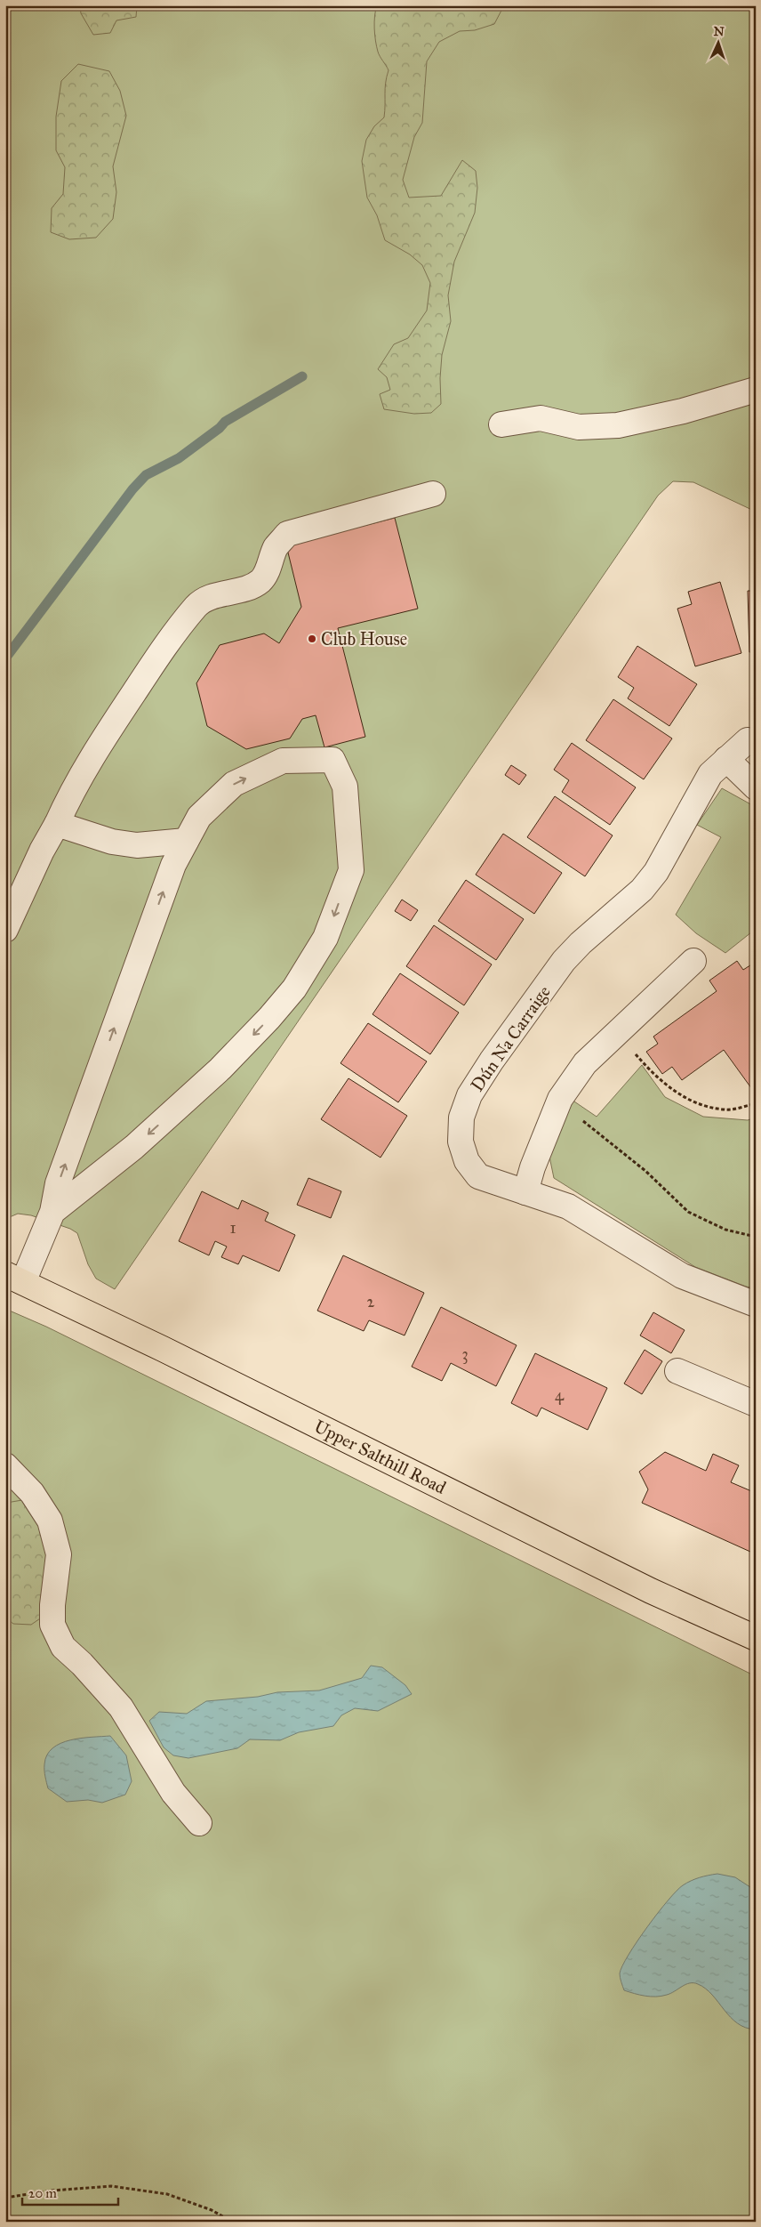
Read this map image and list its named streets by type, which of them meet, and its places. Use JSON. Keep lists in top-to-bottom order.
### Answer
{
  "streets": {
    "main road": ["Upper Salthill Road"],
    "street": ["Dún Na Carraige"]
  },
  "places": ["Club House"],
  "house_numbers": [
    "1",
    "2",
    "3",
    "4"
  ],
  "scale_bar": "20 m",
  "north": "top"
}
